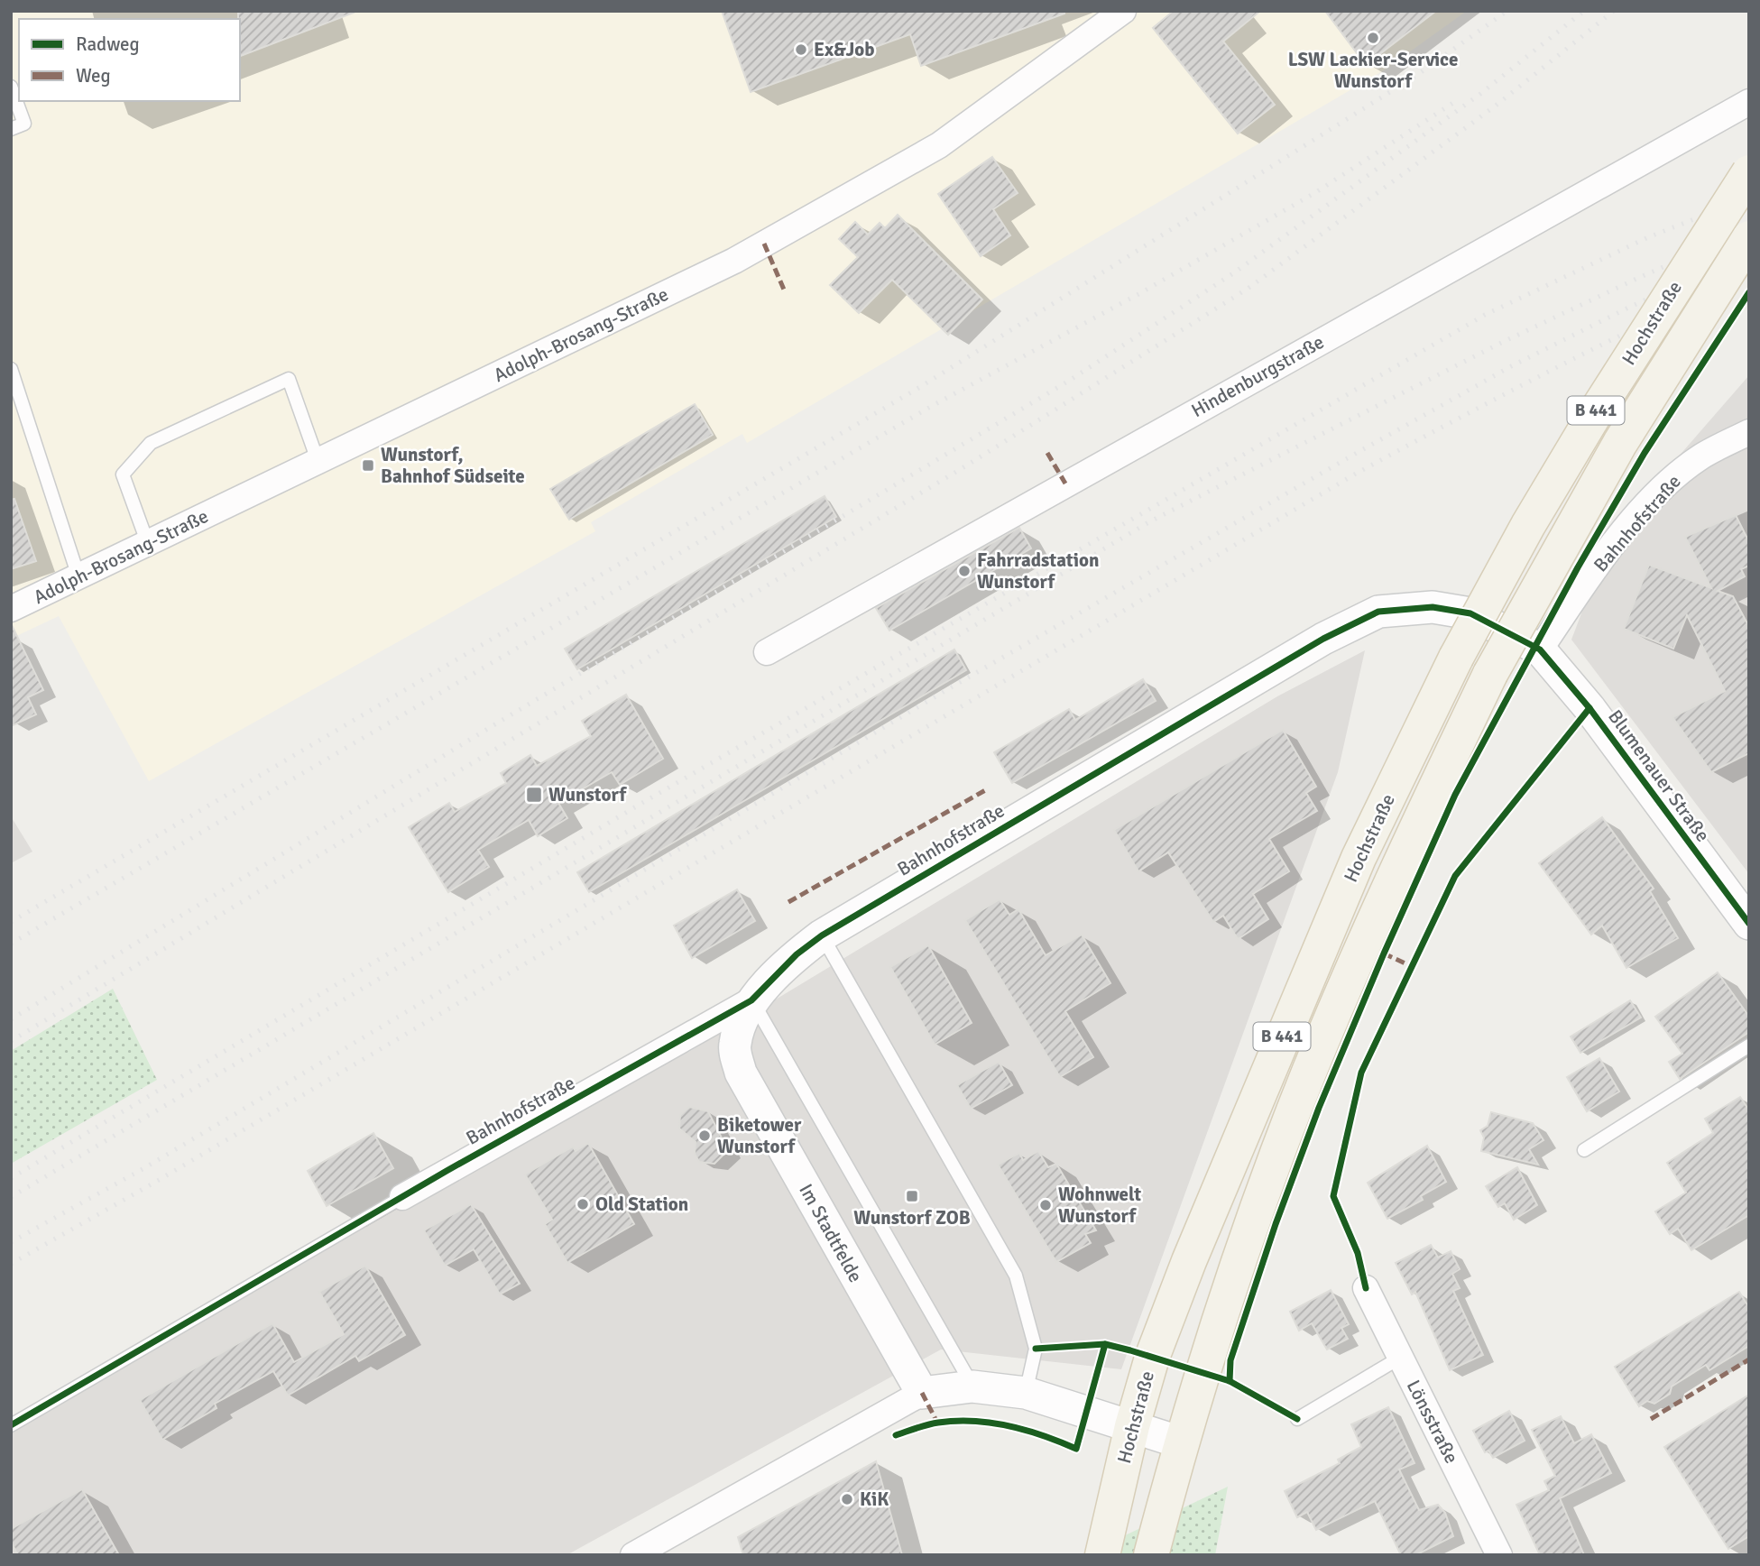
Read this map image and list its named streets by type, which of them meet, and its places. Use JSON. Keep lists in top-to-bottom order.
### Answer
{
  "streets": {
    "main road": ["Hochstraße", "B 441"],
    "street": [
      "Adolph-Brosang-Straße",
      "Hindenburgstraße",
      "Bahnhofstraße",
      "Blumenauer Straße",
      "Im Stadtfelde",
      "Lönsstraße"
    ]
  },
  "crossings": [
    ["Bahnhofstraße", "Blumenauer Straße"],
    ["Bahnhofstraße", "Im Stadtfelde"]
  ],
  "places": {
    "other": [
      "LSW Lackier-Service Wunstorf",
      "Ex&Job",
      "Fahrradstation Wunstorf",
      "Biketower Wunstorf",
      "Old Station",
      "Wohnwelt Wunstorf",
      "KiK"
    ],
    "transit": ["Wunstorf, Bahnhof Südseite", "Wunstorf", "Wunstorf ZOB"]
  },
  "legend": ["Radweg", "Weg"]
}
